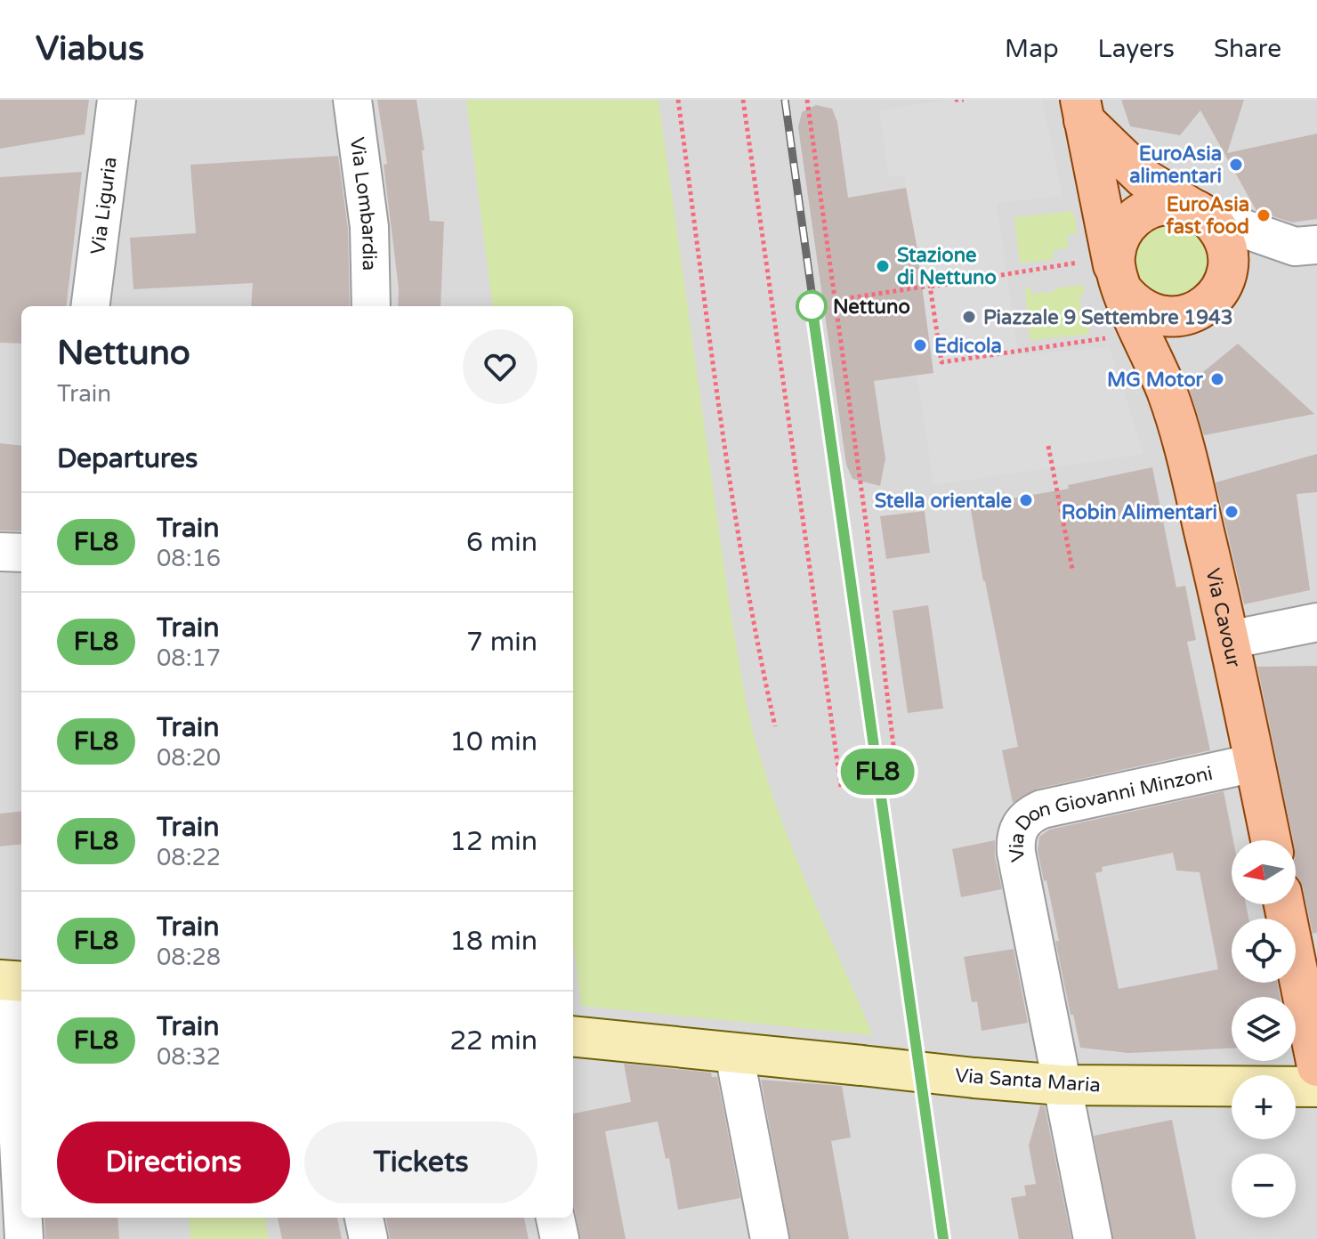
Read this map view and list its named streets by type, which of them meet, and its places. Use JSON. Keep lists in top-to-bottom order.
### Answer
{
  "streets": {
    "main road": ["Via Cavour", "Via Santa Maria"],
    "street": ["Via Liguria", "Via Lombardia", "Via Don Giovanni Minzoni"]
  },
  "crossings": [
    ["Via Cavour", "Via Don Giovanni Minzoni"],
    ["Via Don Giovanni Minzoni", "Via Santa Maria"]
  ],
  "places": [
    "EuroAsia alimentari",
    "EuroAsia fast food",
    "Stazione di Nettuno",
    "Nettuno",
    "Piazzale 9 Settembre 1943",
    "Edicola",
    "MG Motor",
    "Stella orientale",
    "Robin Alimentari"
  ],
  "north": "left",
  "page": {
    "header": "Viabus",
    "nav": ["Map", "Layers", "Share"],
    "on_map": "FL8",
    "heading": [
      ["Nettuno", "Train"],
      "Departures"
    ],
    "list": [
      {
        "mark": "FL8",
        "name": "Train",
        "note": "08:16",
        "value": "6 min"
      },
      {
        "mark": "FL8",
        "name": "Train",
        "note": "08:17",
        "value": "7 min"
      },
      {
        "mark": "FL8",
        "name": "Train",
        "note": "08:20",
        "value": "10 min"
      },
      {
        "mark": "FL8",
        "name": "Train",
        "note": "08:22",
        "value": "12 min"
      },
      {
        "mark": "FL8",
        "name": "Train",
        "note": "08:28",
        "value": "18 min"
      },
      {
        "mark": "FL8",
        "name": "Train",
        "note": "08:32",
        "value": "22 min"
      }
    ],
    "map_buttons": ["+", "−"],
    "buttons": ["Directions", "Tickets"]
  }
}
